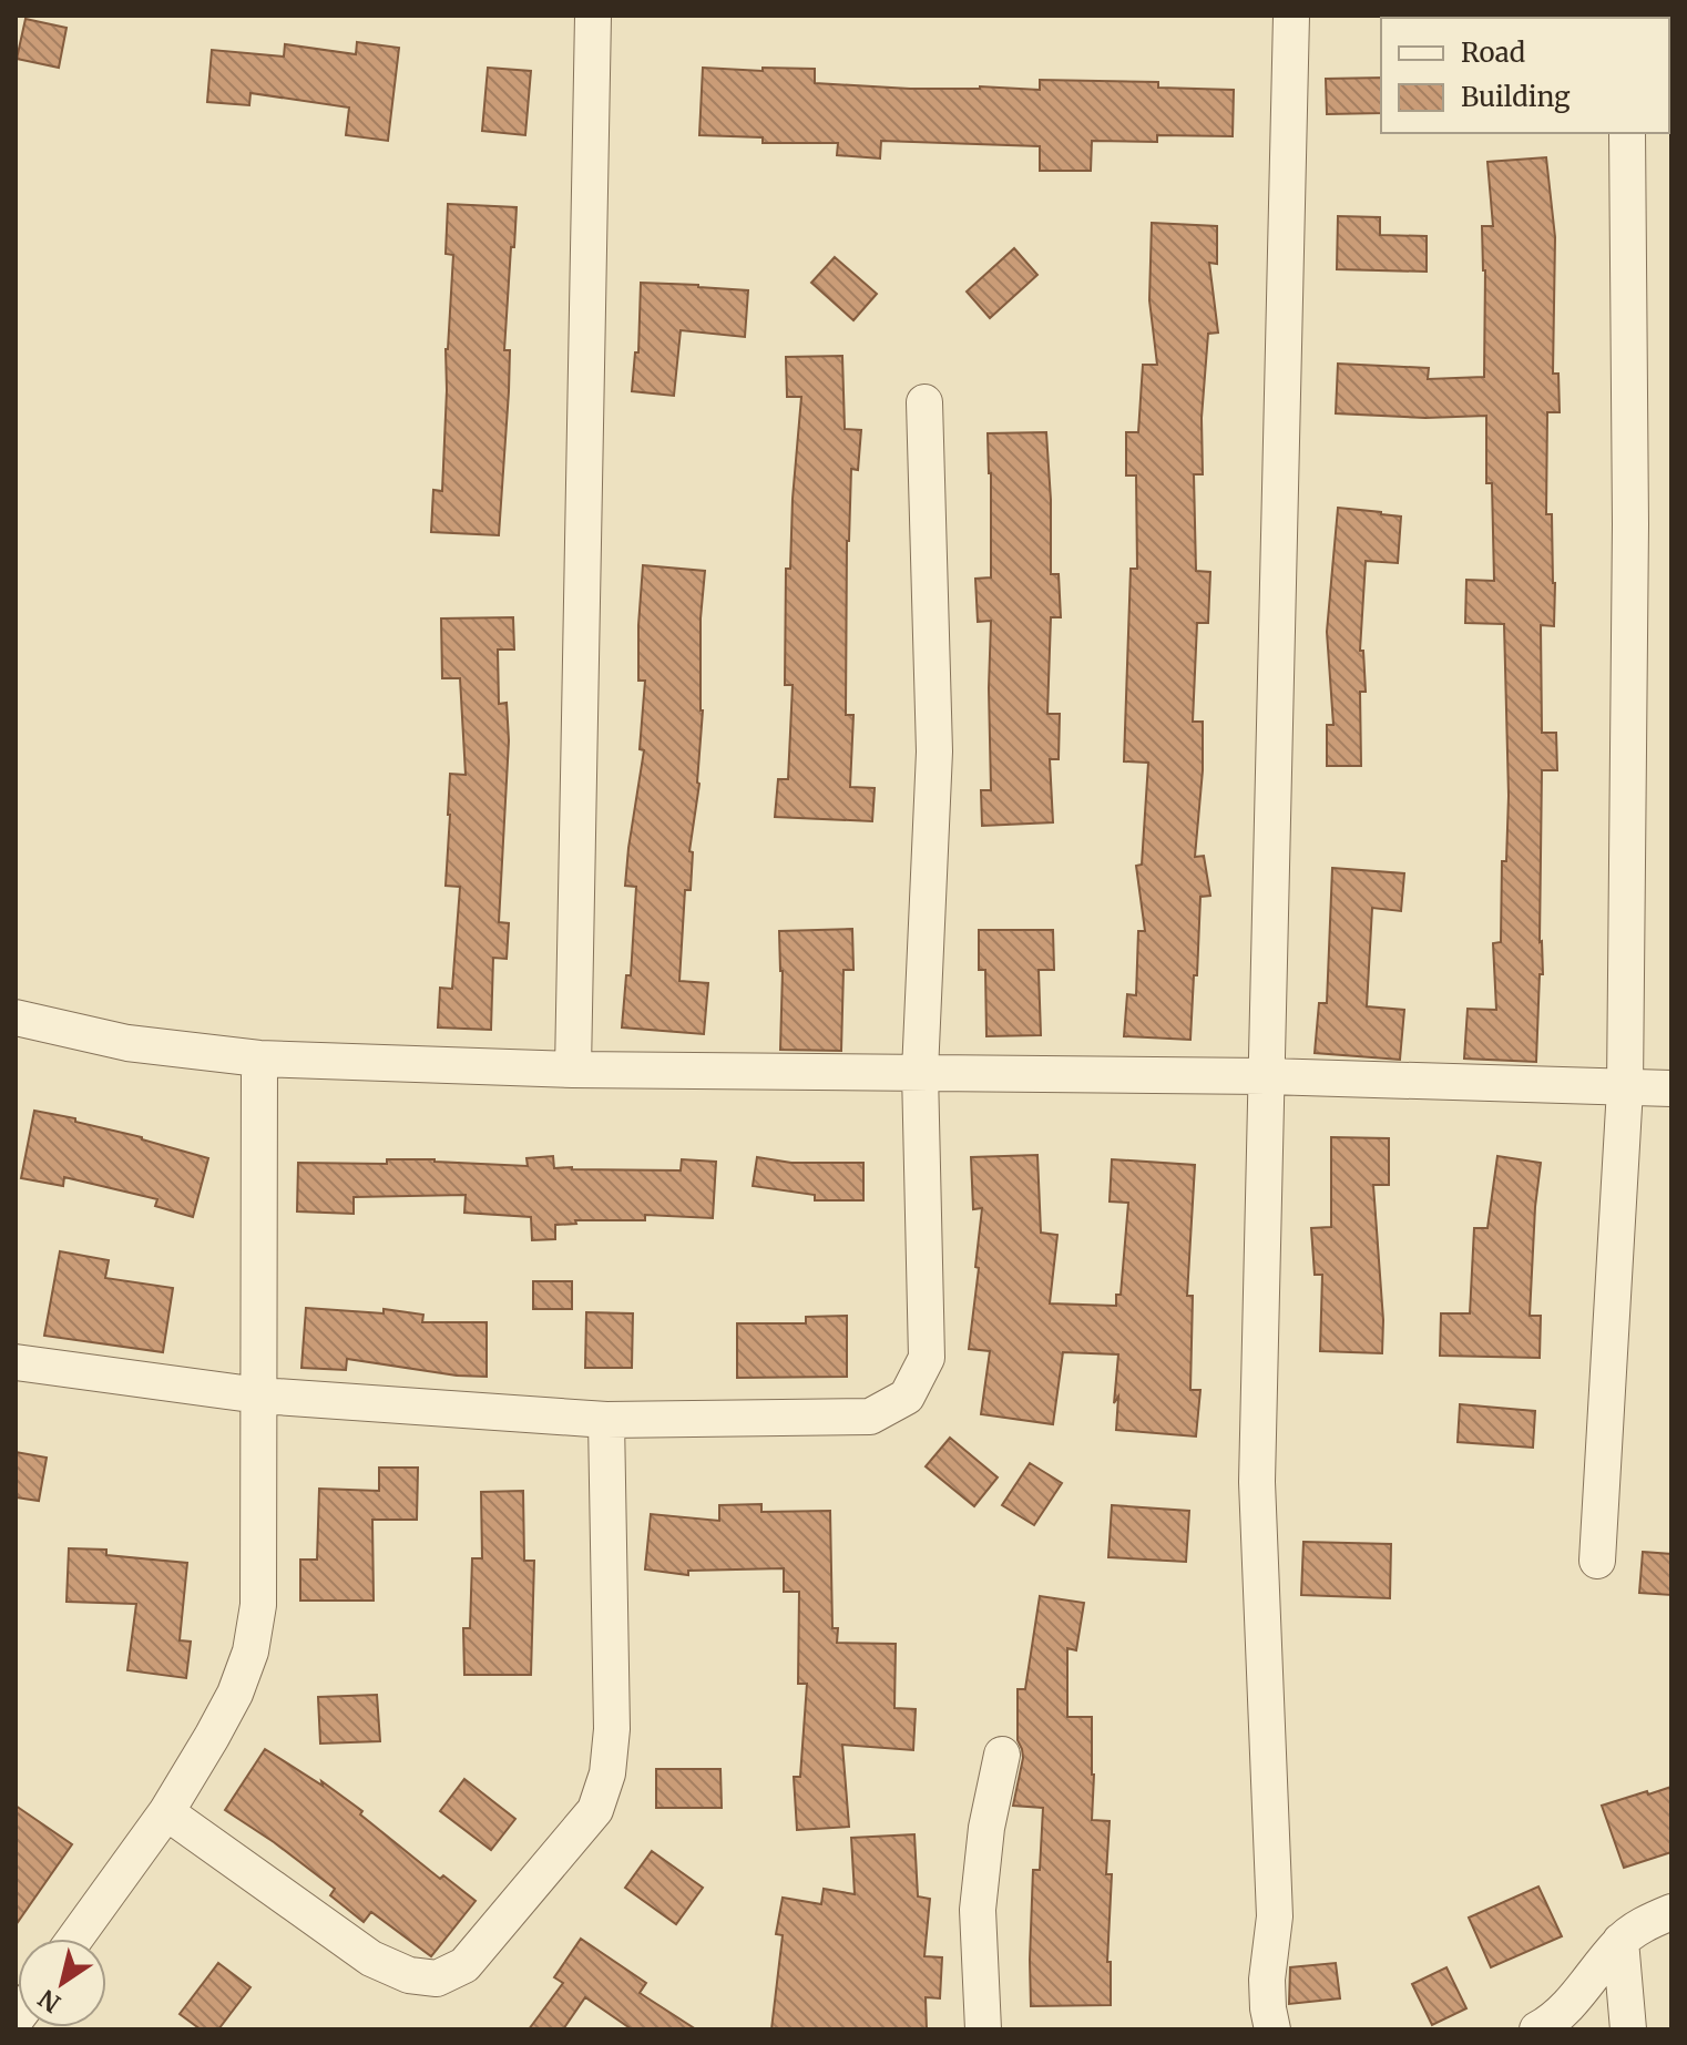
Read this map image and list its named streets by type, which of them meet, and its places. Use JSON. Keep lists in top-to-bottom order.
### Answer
{
  "legend": ["Road", "Building"],
  "north": "bottom left"
}
